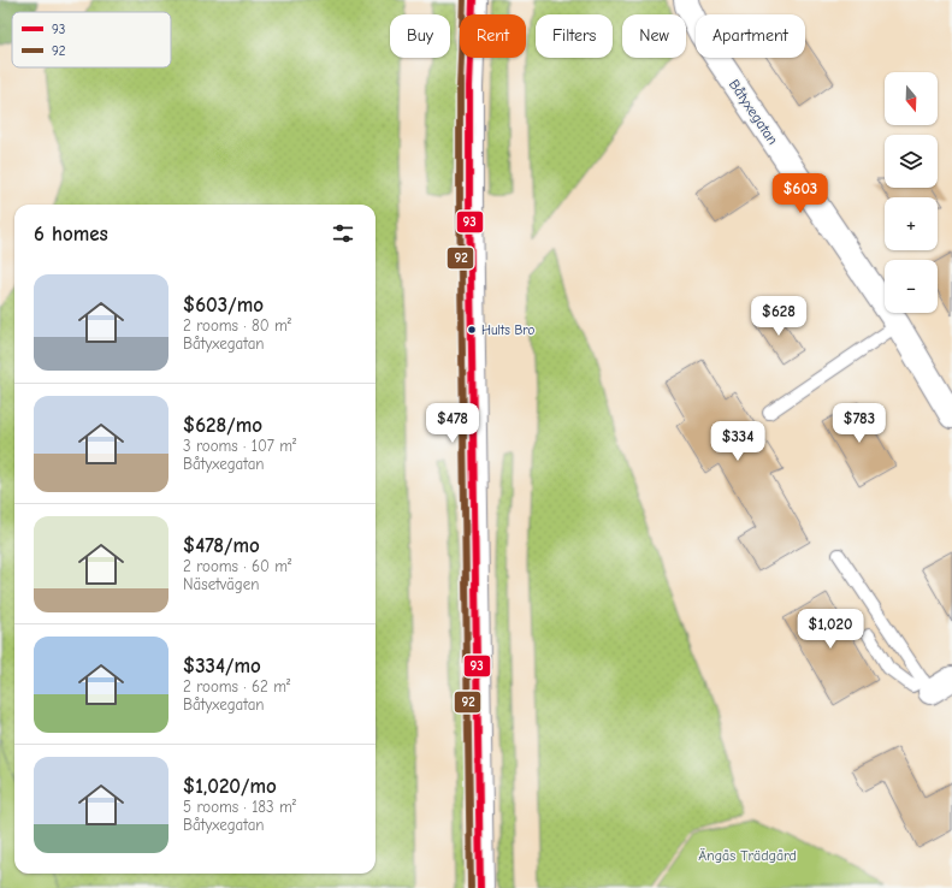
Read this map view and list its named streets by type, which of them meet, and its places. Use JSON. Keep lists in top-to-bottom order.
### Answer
{
  "streets": {
    "street": ["Båtyxegatan"]
  },
  "parks": ["Ängås Trädgård"],
  "places": ["Hults Bro"],
  "lines": ["transit line 93", "transit line 92"],
  "legend": ["93", "92"],
  "north": "bottom",
  "page": {
    "chip": [
      "Buy",
      "Rent",
      "Filters",
      "New",
      "Apartment"
    ],
    "map_buttons": ["+", "−"],
    "price": [
      "$603",
      "$628",
      "$478",
      "$783",
      "$334",
      "$1,020"
    ],
    "heading": "6 homes",
    "list": [
      {
        "name": "$603/mo",
        "note": "2 rooms · 80 m² · Båtyxegatan"
      },
      {
        "name": "$628/mo",
        "note": "3 rooms · 107 m² · Båtyxegatan"
      },
      {
        "name": "$478/mo",
        "note": "2 rooms · 60 m² · Näsetvägen"
      },
      {
        "name": "$334/mo",
        "note": "2 rooms · 62 m² · Båtyxegatan"
      },
      {
        "name": "$1,020/mo",
        "note": "5 rooms · 183 m² · Båtyxegatan"
      }
    ]
  }
}
